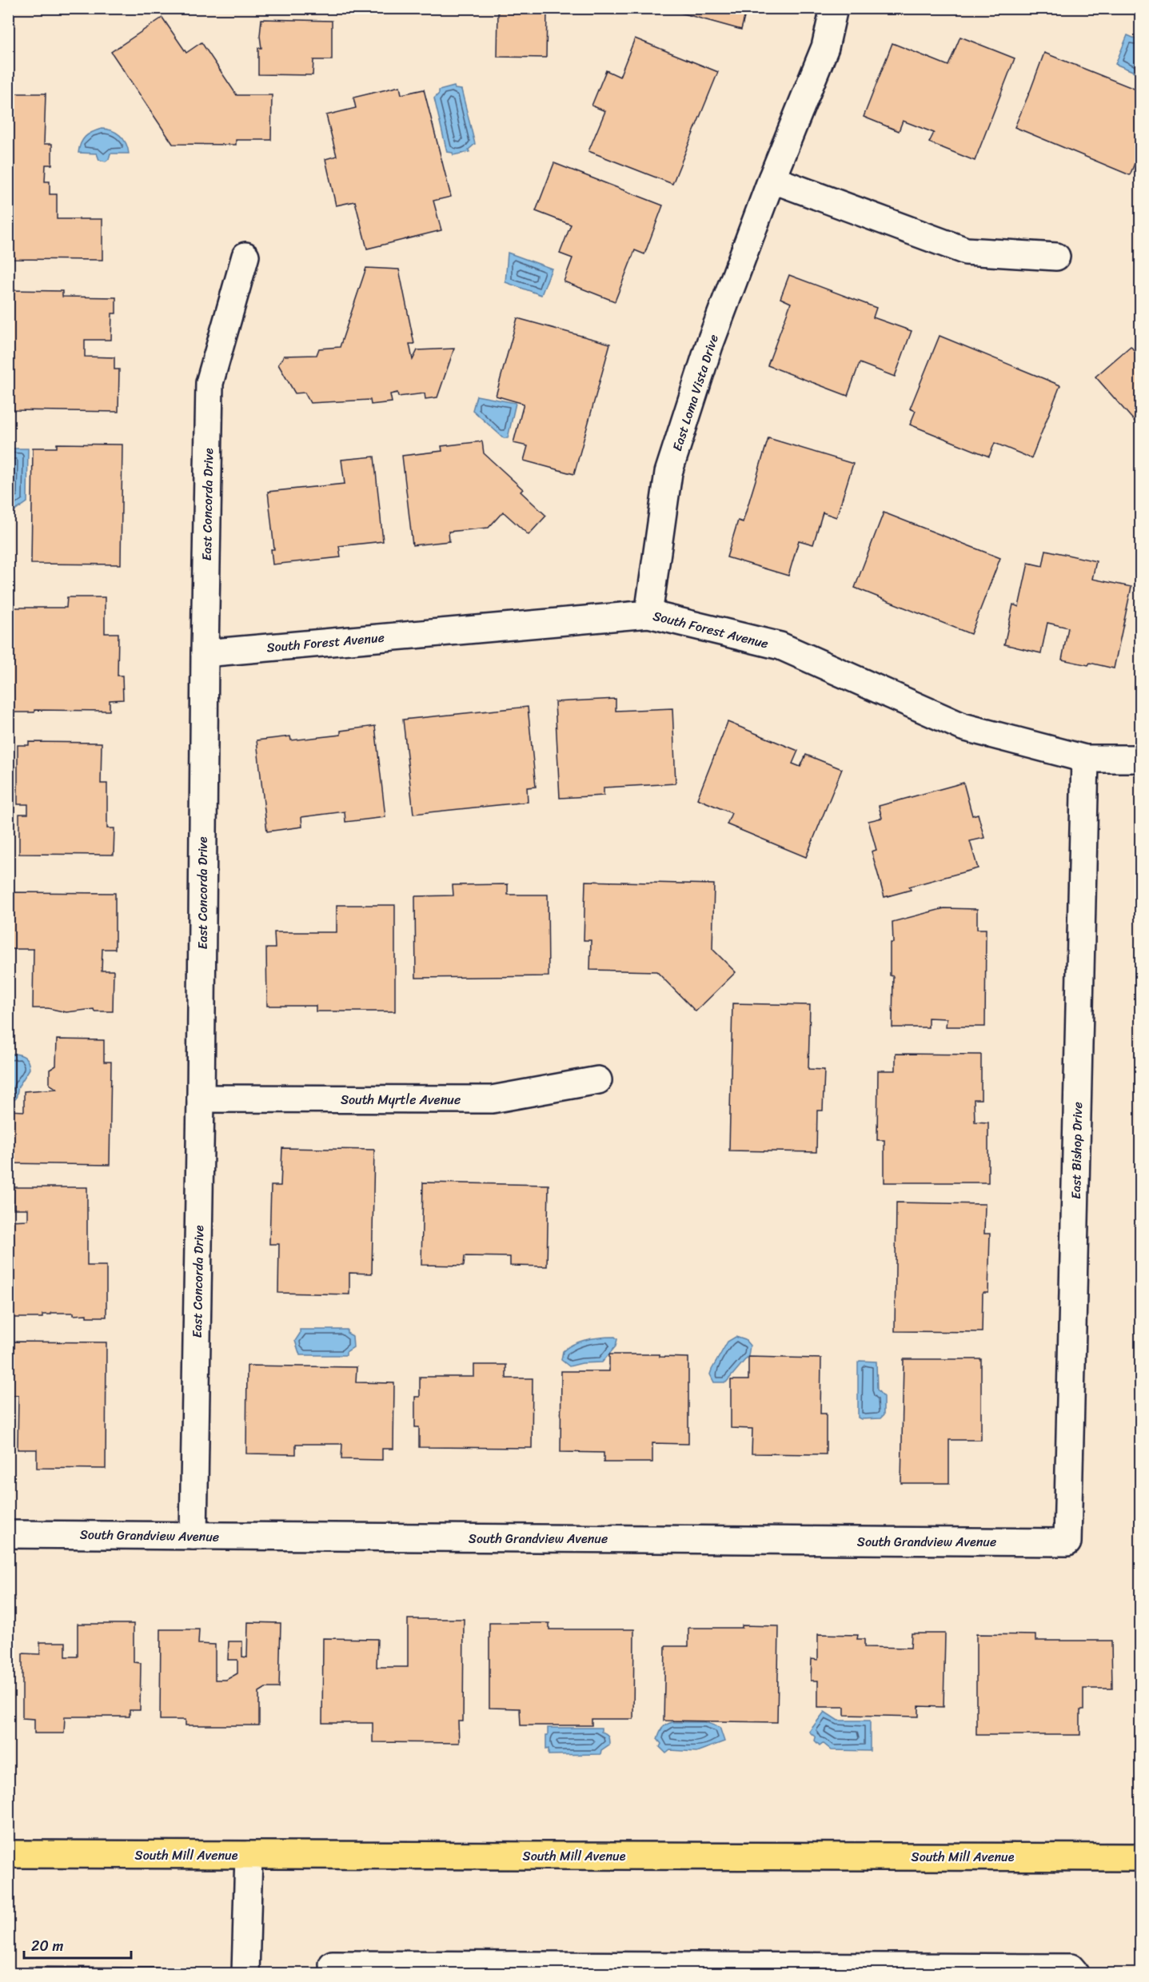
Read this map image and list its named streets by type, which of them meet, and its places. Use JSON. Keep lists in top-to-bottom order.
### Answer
{
  "streets": {
    "main road": ["South Mill Avenue"],
    "street": [
      "East Loma Vista Drive",
      "East Concorda Drive",
      "South Forest Avenue",
      "South Myrtle Avenue",
      "East Bishop Drive",
      "South Grandview Avenue"
    ]
  },
  "crossings": [
    ["East Loma Vista Drive", "South Forest Avenue"],
    ["East Concorda Drive", "South Forest Avenue"],
    ["East Concorda Drive", "South Myrtle Avenue"],
    ["East Concorda Drive", "South Grandview Avenue"],
    ["South Forest Avenue", "East Bishop Drive"],
    ["East Bishop Drive", "South Grandview Avenue"]
  ],
  "scale_bar": "20 m"
}
